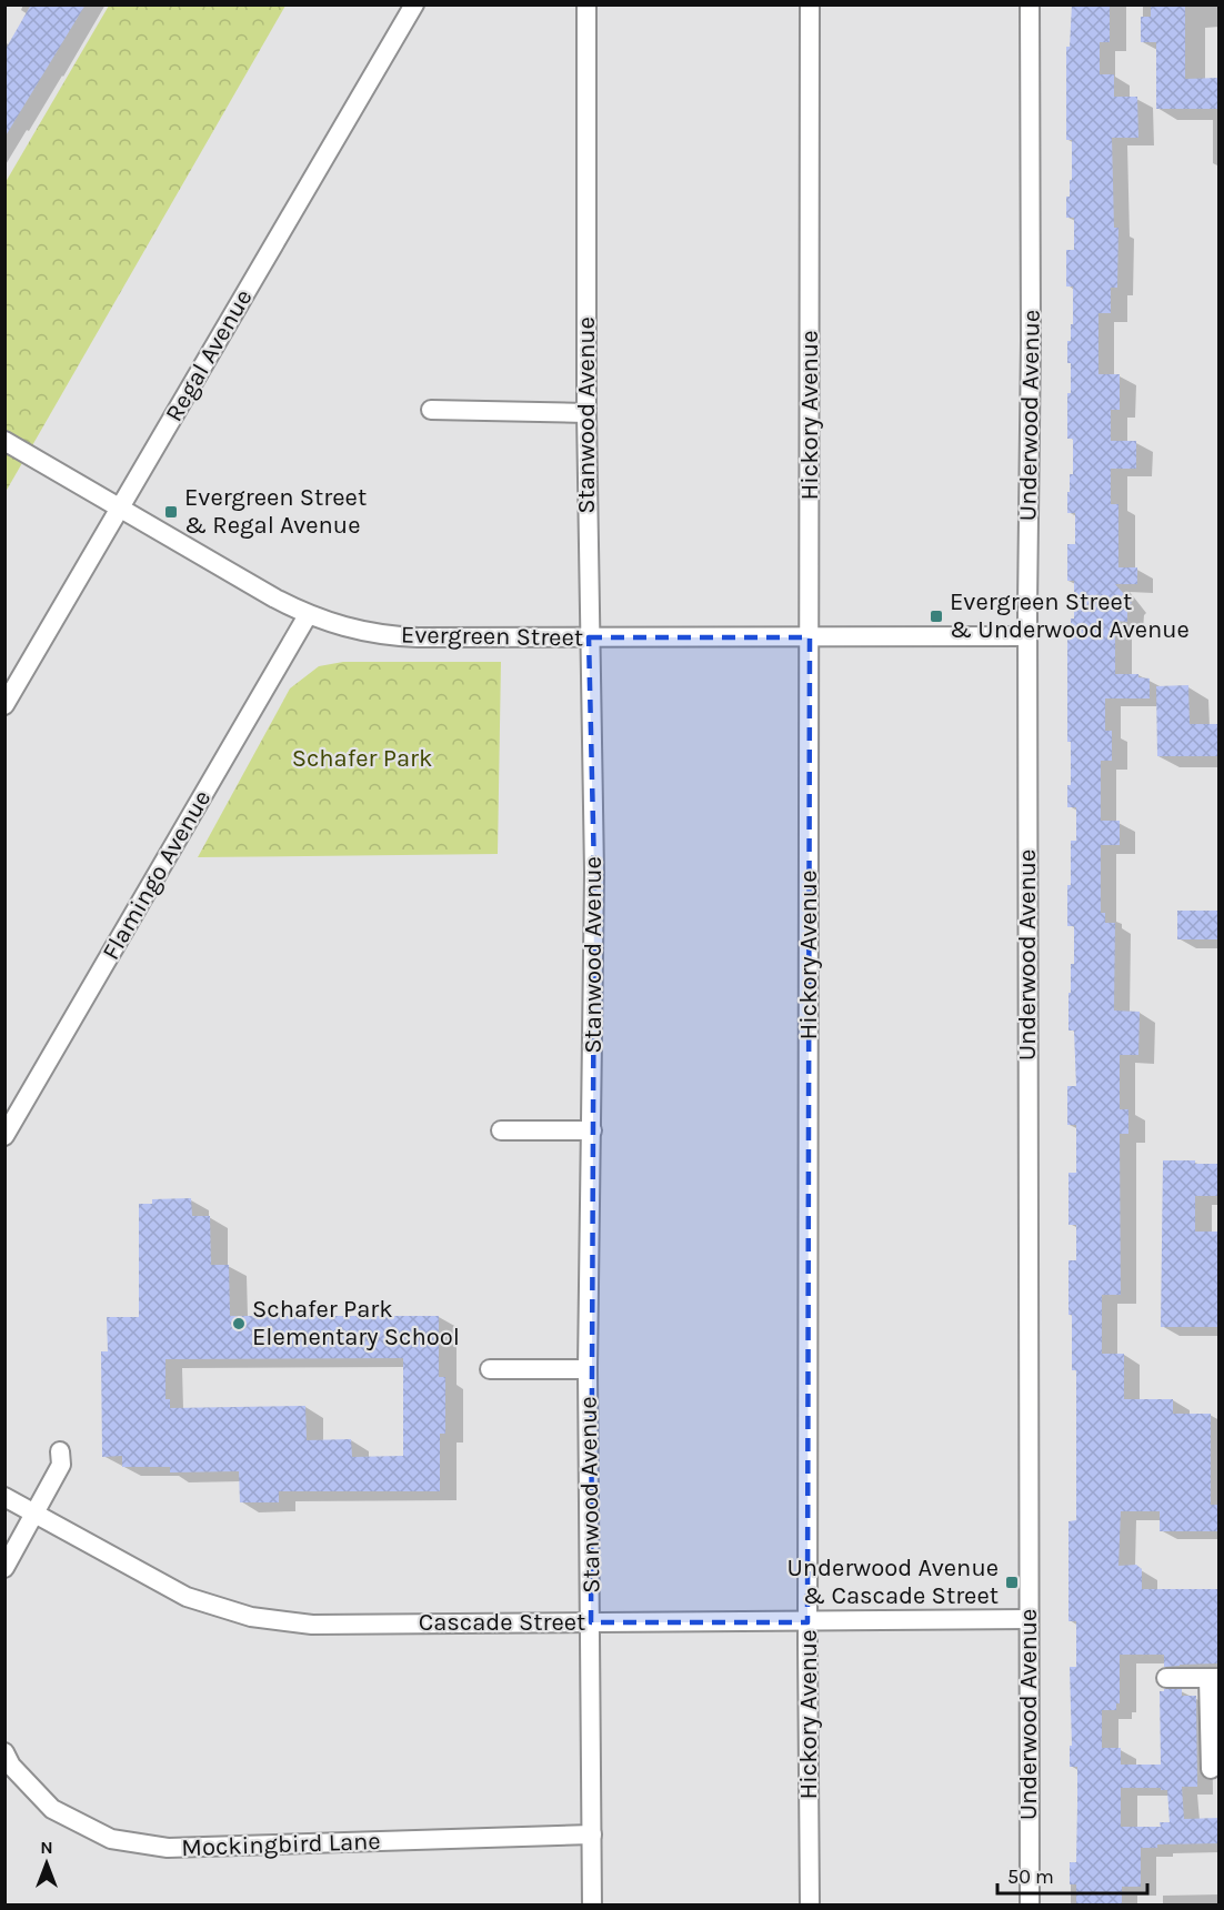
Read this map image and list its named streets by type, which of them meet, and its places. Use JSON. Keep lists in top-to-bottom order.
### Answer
{
  "streets": {
    "street": [
      "Regal Avenue",
      "Stanwood Avenue",
      "Hickory Avenue",
      "Underwood Avenue",
      "Evergreen Street",
      "Flamingo Avenue",
      "Cascade Street",
      "Mockingbird Lane"
    ]
  },
  "crossings": [
    ["Regal Avenue", "Evergreen Street"],
    ["Stanwood Avenue", "Evergreen Street"],
    ["Stanwood Avenue", "Cascade Street"],
    ["Stanwood Avenue", "Mockingbird Lane"],
    ["Hickory Avenue", "Evergreen Street"],
    ["Hickory Avenue", "Cascade Street"],
    ["Underwood Avenue", "Evergreen Street"],
    ["Underwood Avenue", "Cascade Street"],
    ["Evergreen Street", "Flamingo Avenue"]
  ],
  "parks": ["Schafer Park"],
  "places": {
    "transit": ["Evergreen Street & Regal Avenue", "Evergreen Street & Underwood Avenue", "Underwood Avenue & Cascade Street"],
    "other": ["Schafer Park Elementary School"]
  },
  "scale_bar": "50 m",
  "north": "top"
}
